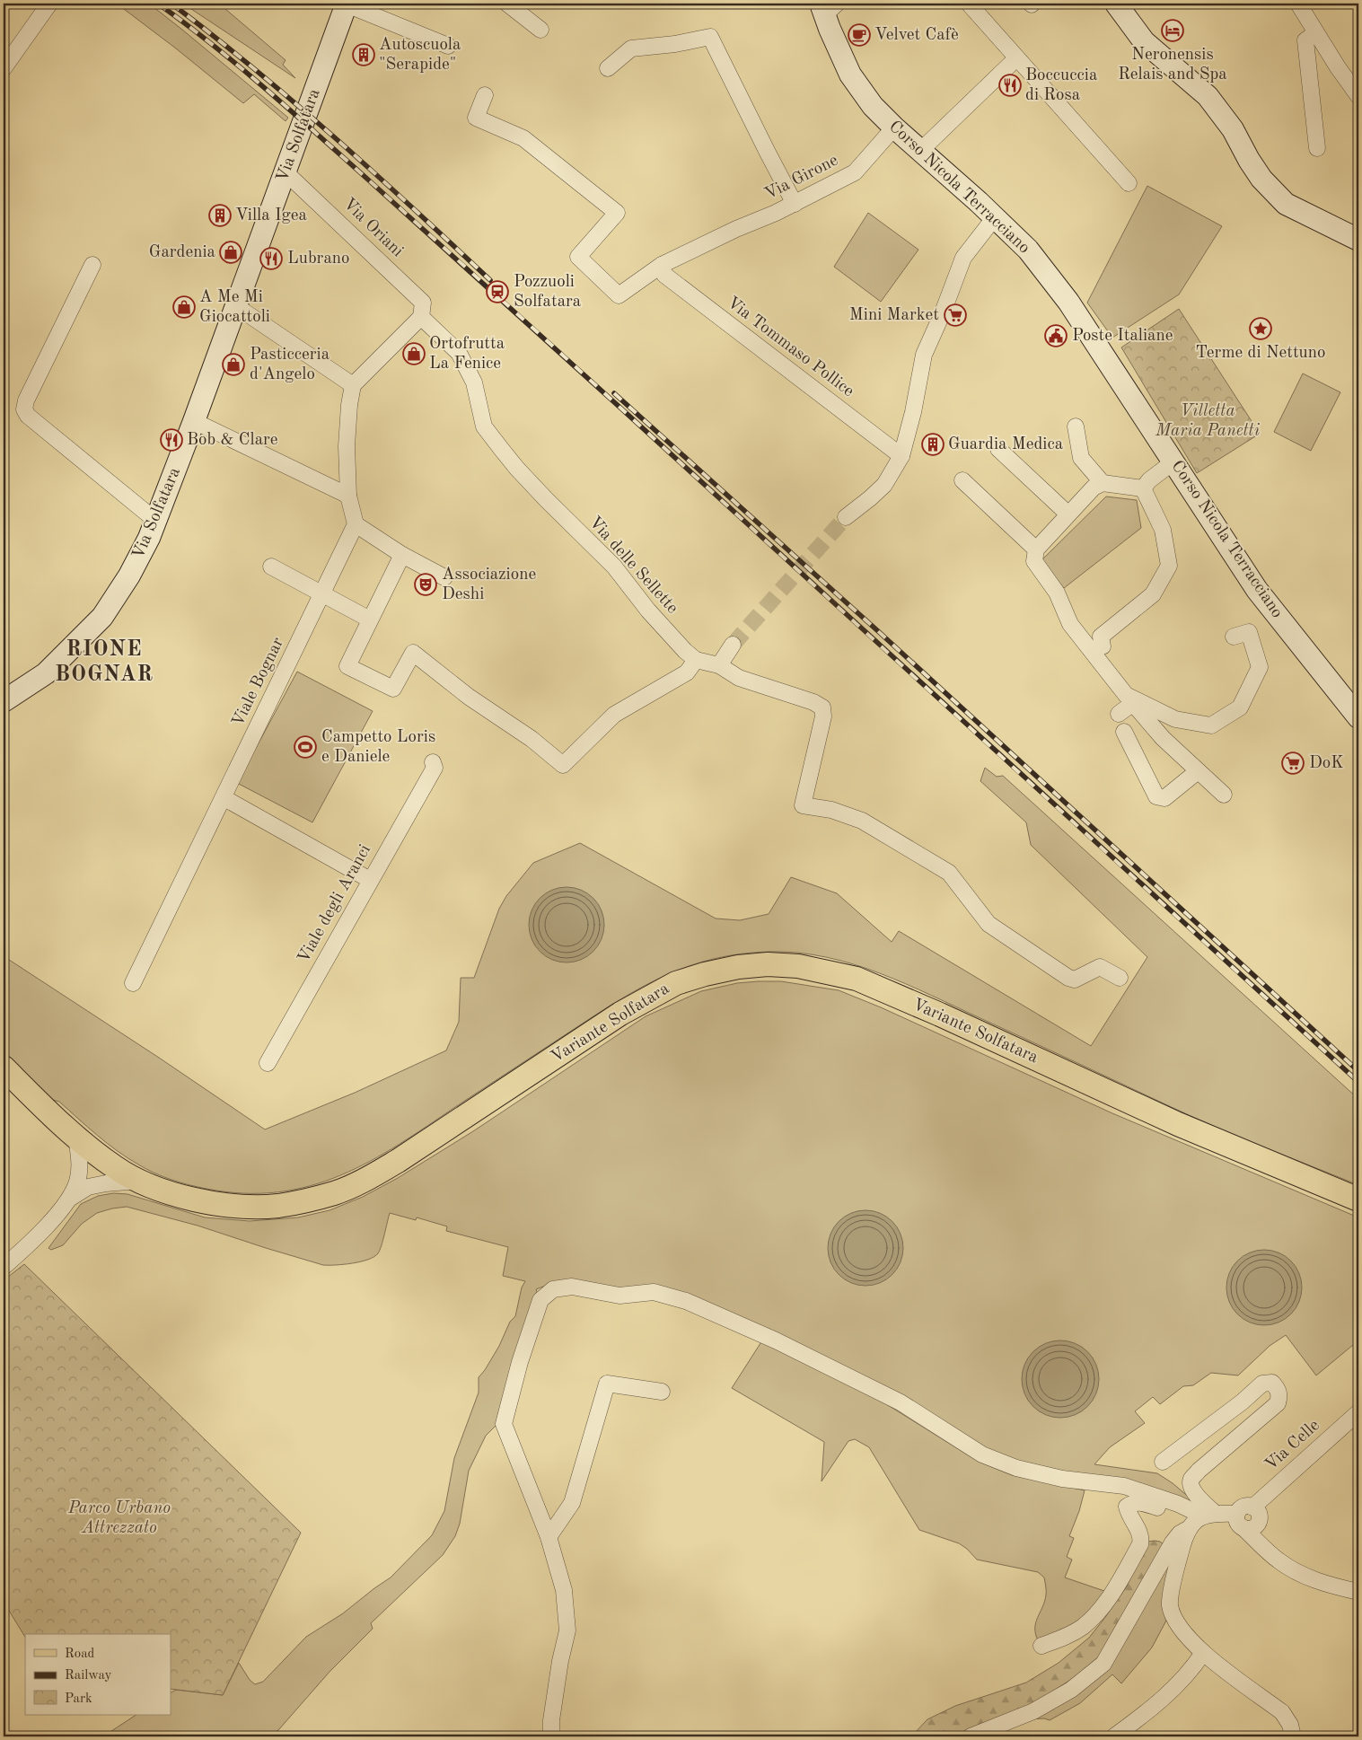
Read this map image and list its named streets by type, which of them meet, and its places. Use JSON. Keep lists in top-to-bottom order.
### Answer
{
  "streets": {
    "main road": ["Via Solfatara", "Corso Nicola Terracciano", "Variante Solfatara"],
    "street": [
      "Via Girone",
      "Via Oriani",
      "Via Tommaso Pollice",
      "Via delle Sellette",
      "Viale Bognar",
      "Viale degli Aranci",
      "Via Celle"
    ]
  },
  "crossings": [
    ["Via Solfatara", "Via Oriani"],
    ["Via Girone", "Corso Nicola Terracciano"],
    ["Via Girone", "Via Tommaso Pollice"],
    ["Via Oriani", "Via delle Sellette"]
  ],
  "districts": ["RIONE BOGNAR"],
  "parks": ["Villetta Maria Panetti", "Parco Urbano Attrezzato"],
  "places": {
    "hotel": ["Neronensis Relais and Spa"],
    "cafe": ["Velvet Cafè"],
    "building": ["Autoscuola \"Serapide\"", "Villa Igea", "Guardia Medica"],
    "restaurant": ["Boccuccia di Rosa", "Lubrano", "Bob & Clare"],
    "shop": [
      "Gardenia",
      "A Me Mi Giocattoli",
      "Ortofrutta La Fenice",
      "Pasticceria d'Angelo"
    ],
    "station": ["Pozzuoli Solfatara"],
    "supermarket": ["Mini Market", "DoK"],
    "place": ["Terme di Nettuno"],
    "public building": ["Poste Italiane"],
    "theatre": ["Associazione Deshi"],
    "sports": ["Campetto Loris e Daniele"]
  },
  "legend": ["Road", "Railway", "Park"]
}
